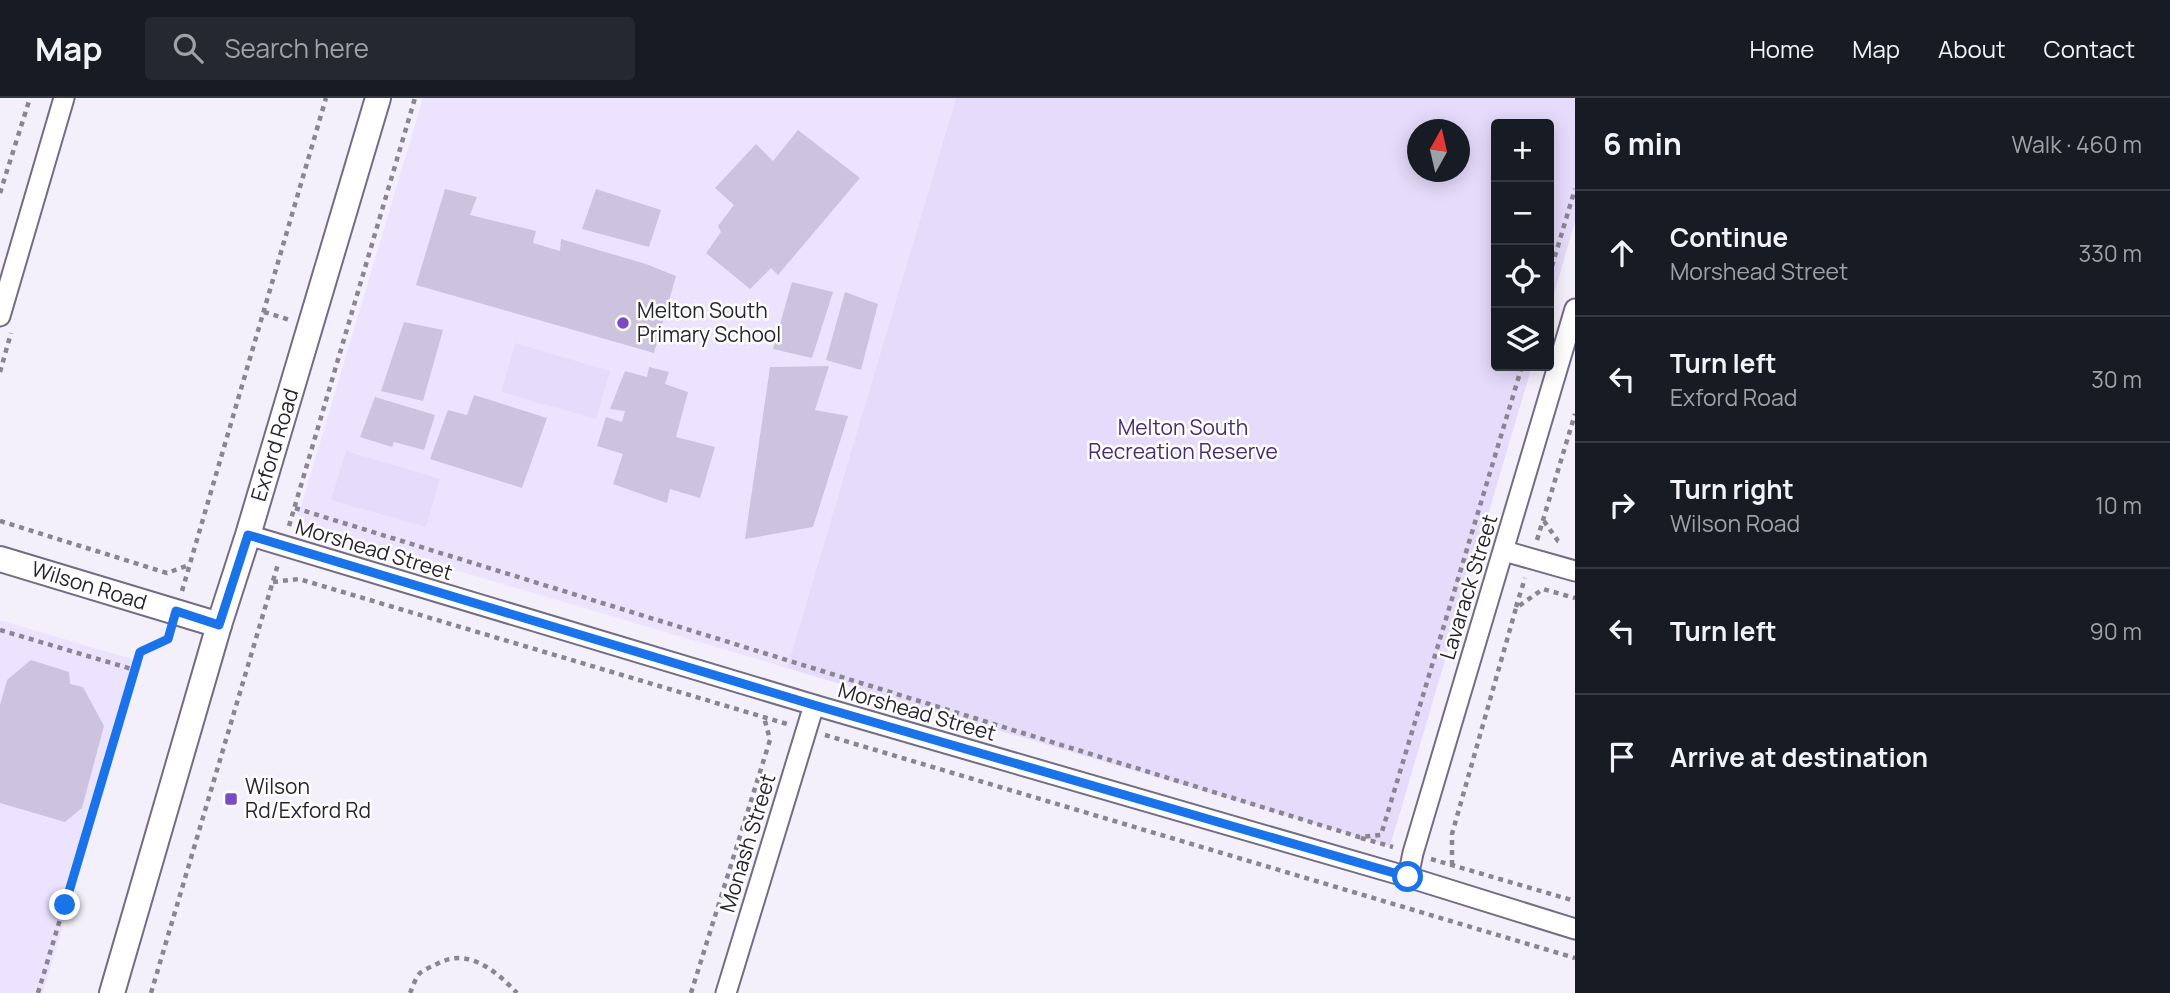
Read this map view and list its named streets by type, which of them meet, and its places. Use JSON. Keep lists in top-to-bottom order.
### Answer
{
  "streets": {
    "street": [
      "Exford Road",
      "Morshead Street",
      "Wilson Road",
      "Lavarack Street",
      "Monash Street"
    ]
  },
  "crossings": [
    ["Exford Road", "Morshead Street"],
    ["Exford Road", "Wilson Road"],
    ["Morshead Street", "Lavarack Street"],
    ["Morshead Street", "Monash Street"]
  ],
  "parks": ["Melton South Recreation Reserve"],
  "places": {
    "other": ["Melton South Primary School"],
    "transit": ["Wilson Rd/Exford Rd"]
  },
  "north": "top",
  "page": {
    "header": "Map",
    "search": "Search here",
    "nav": [
      "Home",
      "Map",
      "About",
      "Contact"
    ],
    "heading": ["6 min", "Walk · 460 m"],
    "map_buttons": ["+", "−"],
    "list": [
      ["Continue", "Morshead Street", "330 m"],
      ["Turn left", "Exford Road", "30 m"],
      ["Turn right", "Wilson Road", "10 m"],
      ["Turn left", "90 m"],
      "Arrive at destination"
    ]
  }
}
